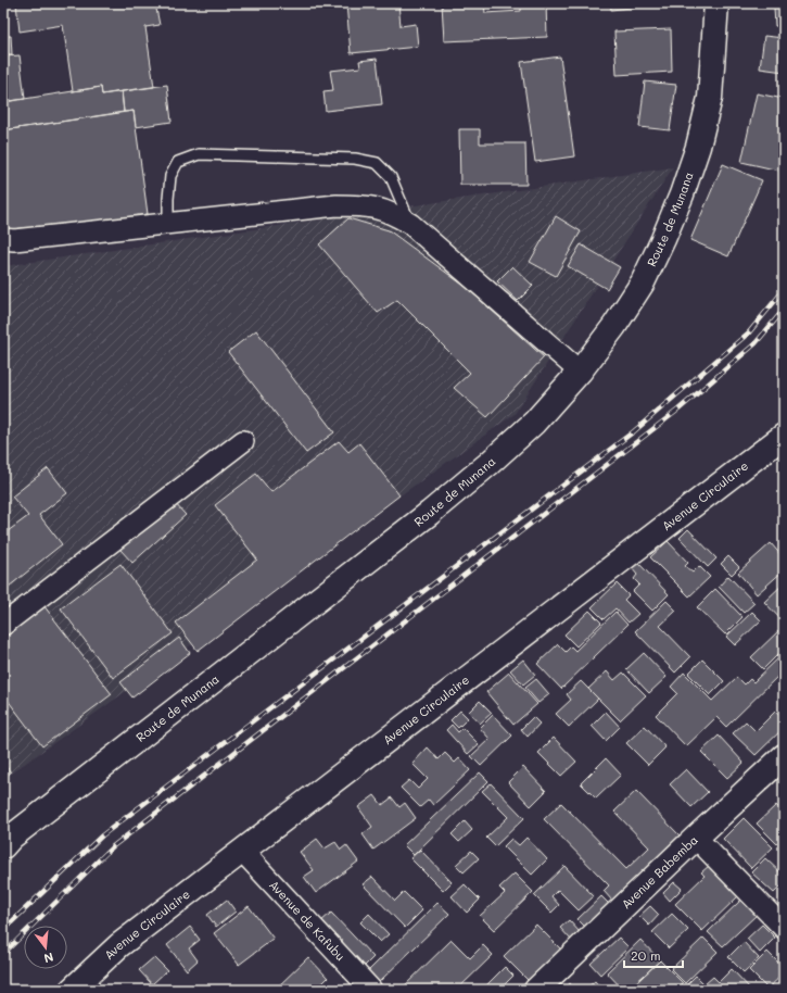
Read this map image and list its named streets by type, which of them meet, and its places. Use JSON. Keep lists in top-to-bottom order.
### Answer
{
  "streets": {
    "street": [
      "Route de Munana",
      "Avenue Circulaire",
      "Avenue Babemba",
      "Avenue de Kafubu"
    ]
  },
  "crossings": [
    ["Avenue Circulaire", "Avenue de Kafubu"]
  ],
  "scale_bar": "20 m",
  "north": "bottom"
}
